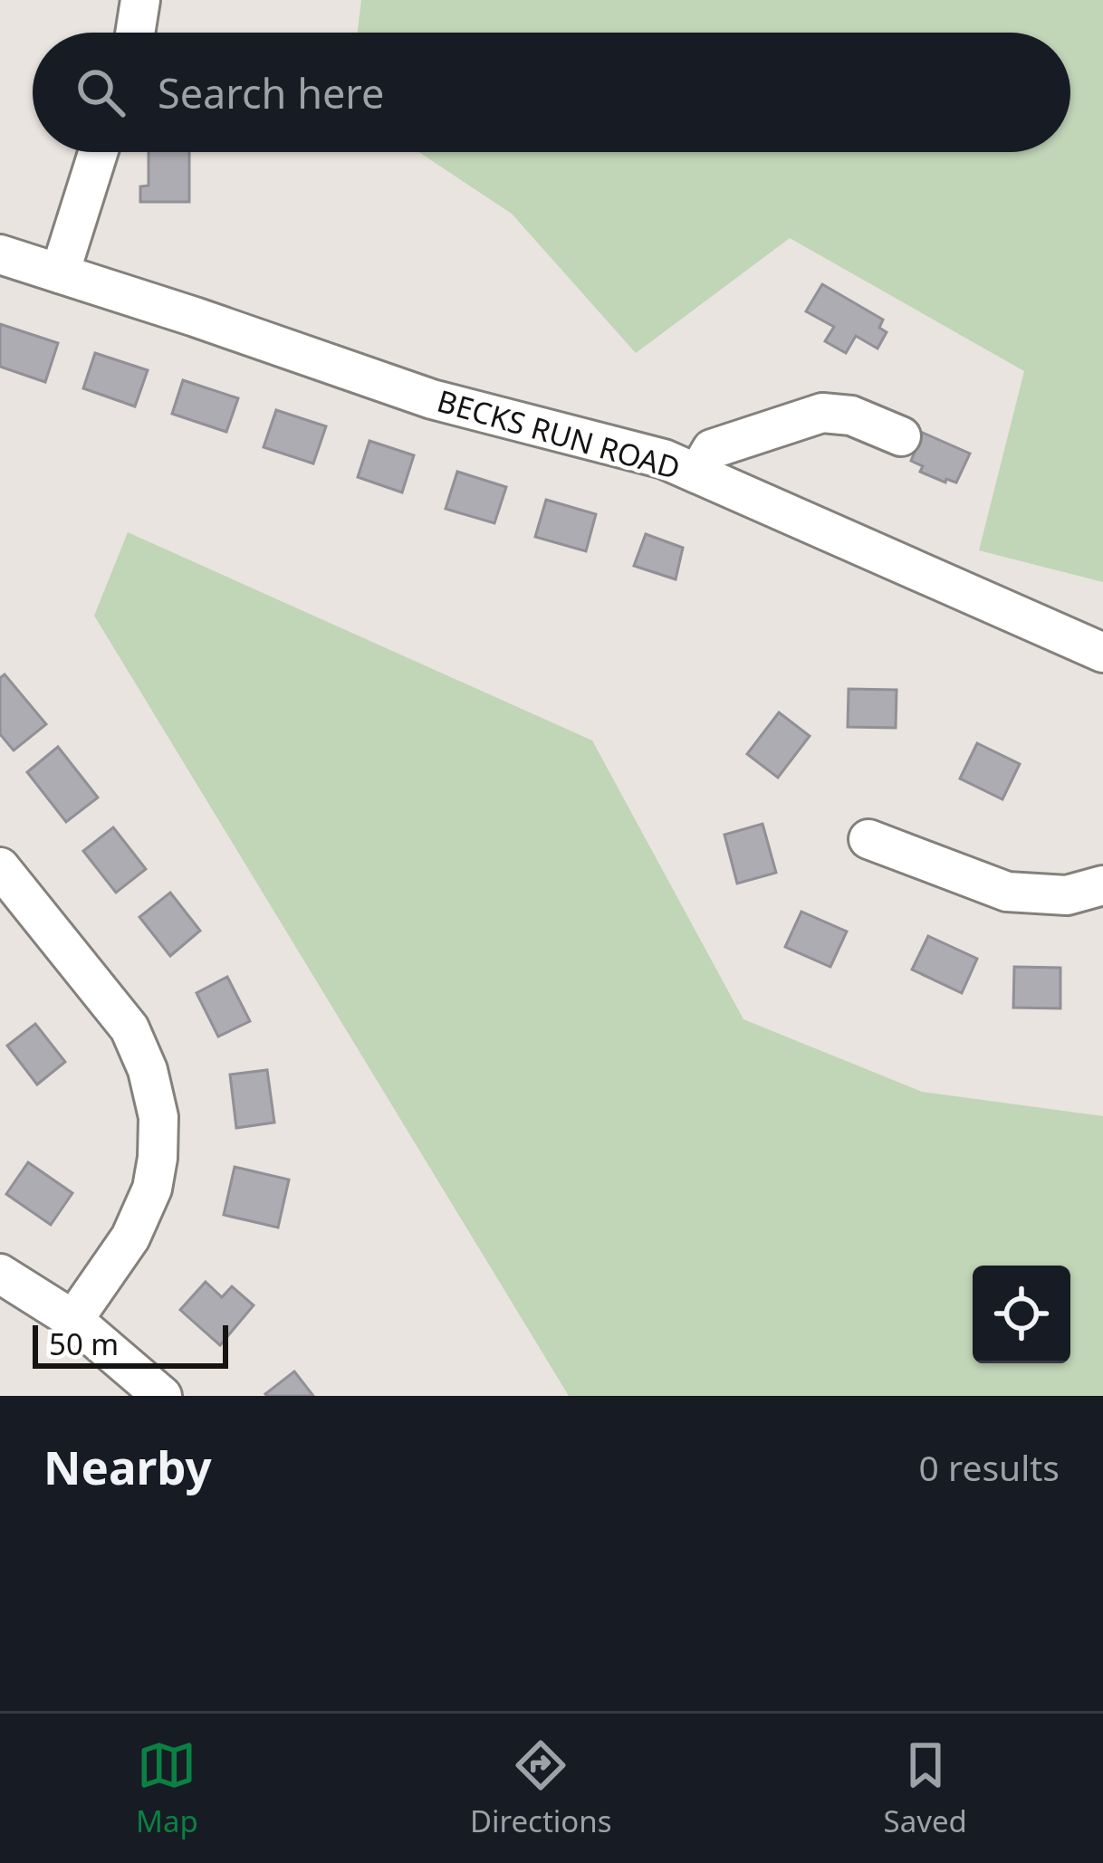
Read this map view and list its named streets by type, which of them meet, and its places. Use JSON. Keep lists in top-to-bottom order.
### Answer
{
  "streets": {
    "street": ["BECKS RUN ROAD"]
  },
  "scale_bar": "50 m",
  "page": {
    "search": "Search here",
    "scale": "50 m",
    "heading": ["Nearby", "0 results"],
    "nav": ["Map", "Directions", "Saved"]
  }
}
